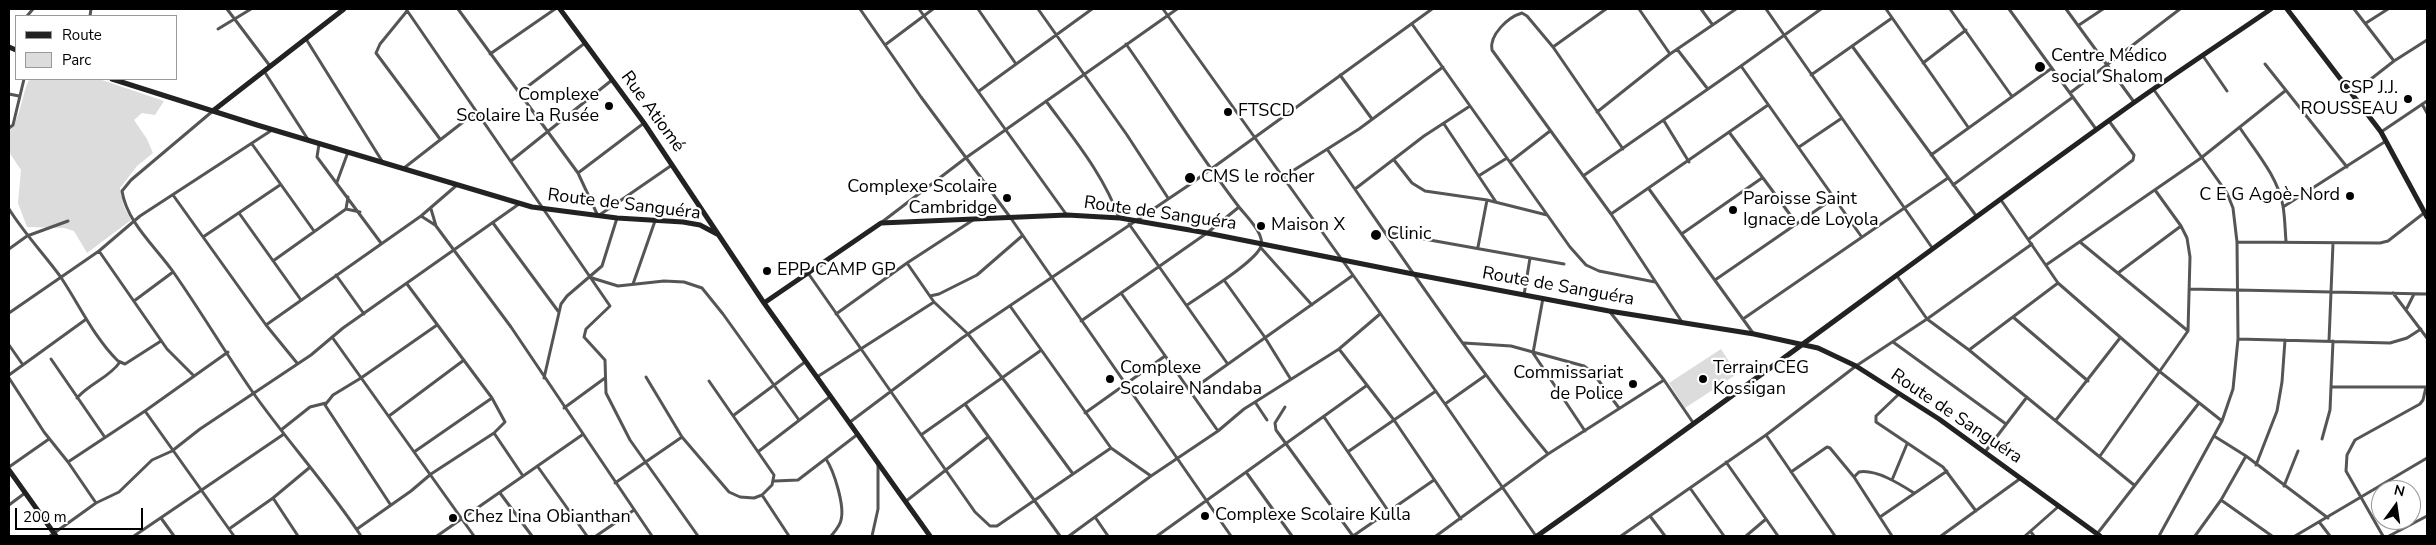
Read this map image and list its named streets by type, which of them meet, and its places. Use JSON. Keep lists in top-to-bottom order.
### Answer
{
  "streets": {
    "street": ["Rue Atiomé", "Route de Sanguéra"]
  },
  "crossings": [
    ["Rue Atiomé", "Route de Sanguéra"]
  ],
  "places": [
    "Centre Médico social Shalom",
    "CSP J.J. ROUSSEAU",
    "Complexe Scolaire La Rusée",
    "FTSCD",
    "CMS le rocher",
    "C E G Agoè-Nord",
    "Complexe Scolaire Cambridge",
    "Paroisse Saint Ignace de Loyola",
    "Maison X",
    "Clinic",
    "EPP CAMP GP",
    "Complexe Scolaire Nandaba",
    "Terrain CEG Kossigan",
    "Commissariat de Police",
    "Complexe Scolaire Kulla",
    "Chez Lina Obianthan"
  ],
  "legend": ["Route", "Parc"],
  "scale_bar": "200 m",
  "north": "top"
}
